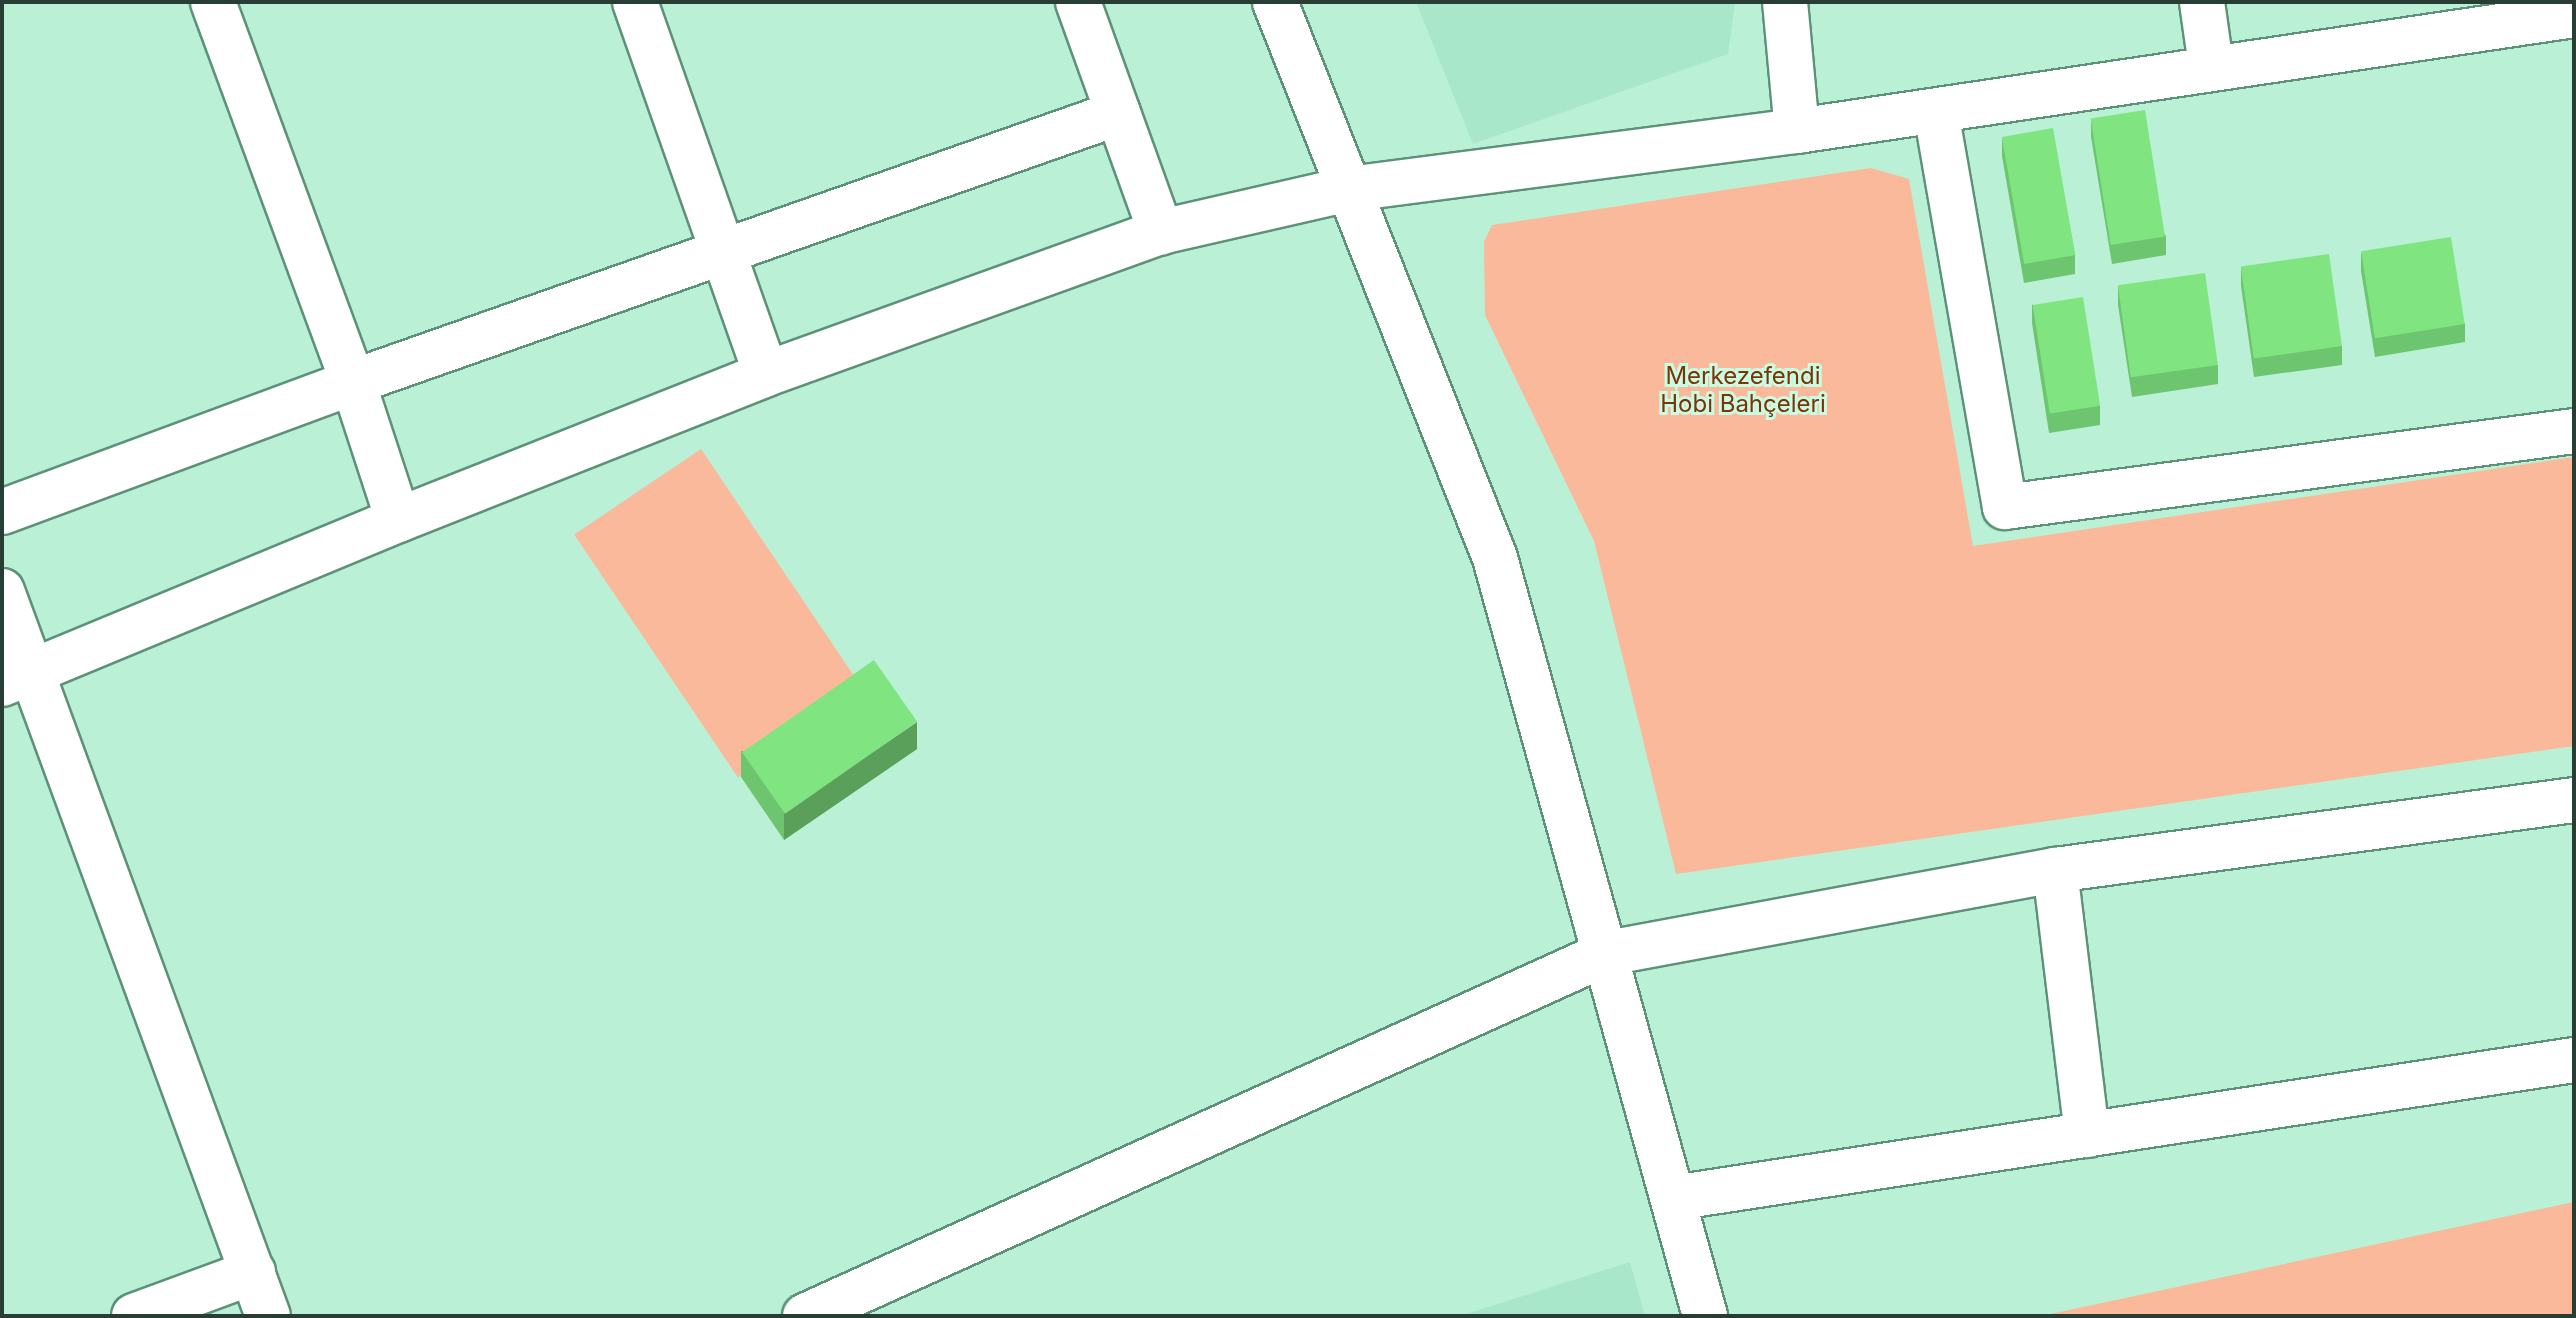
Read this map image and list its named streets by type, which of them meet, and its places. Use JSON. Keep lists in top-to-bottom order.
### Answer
{
  "parks": ["Merkezefendi Hobi Bahçeleri"]
}
